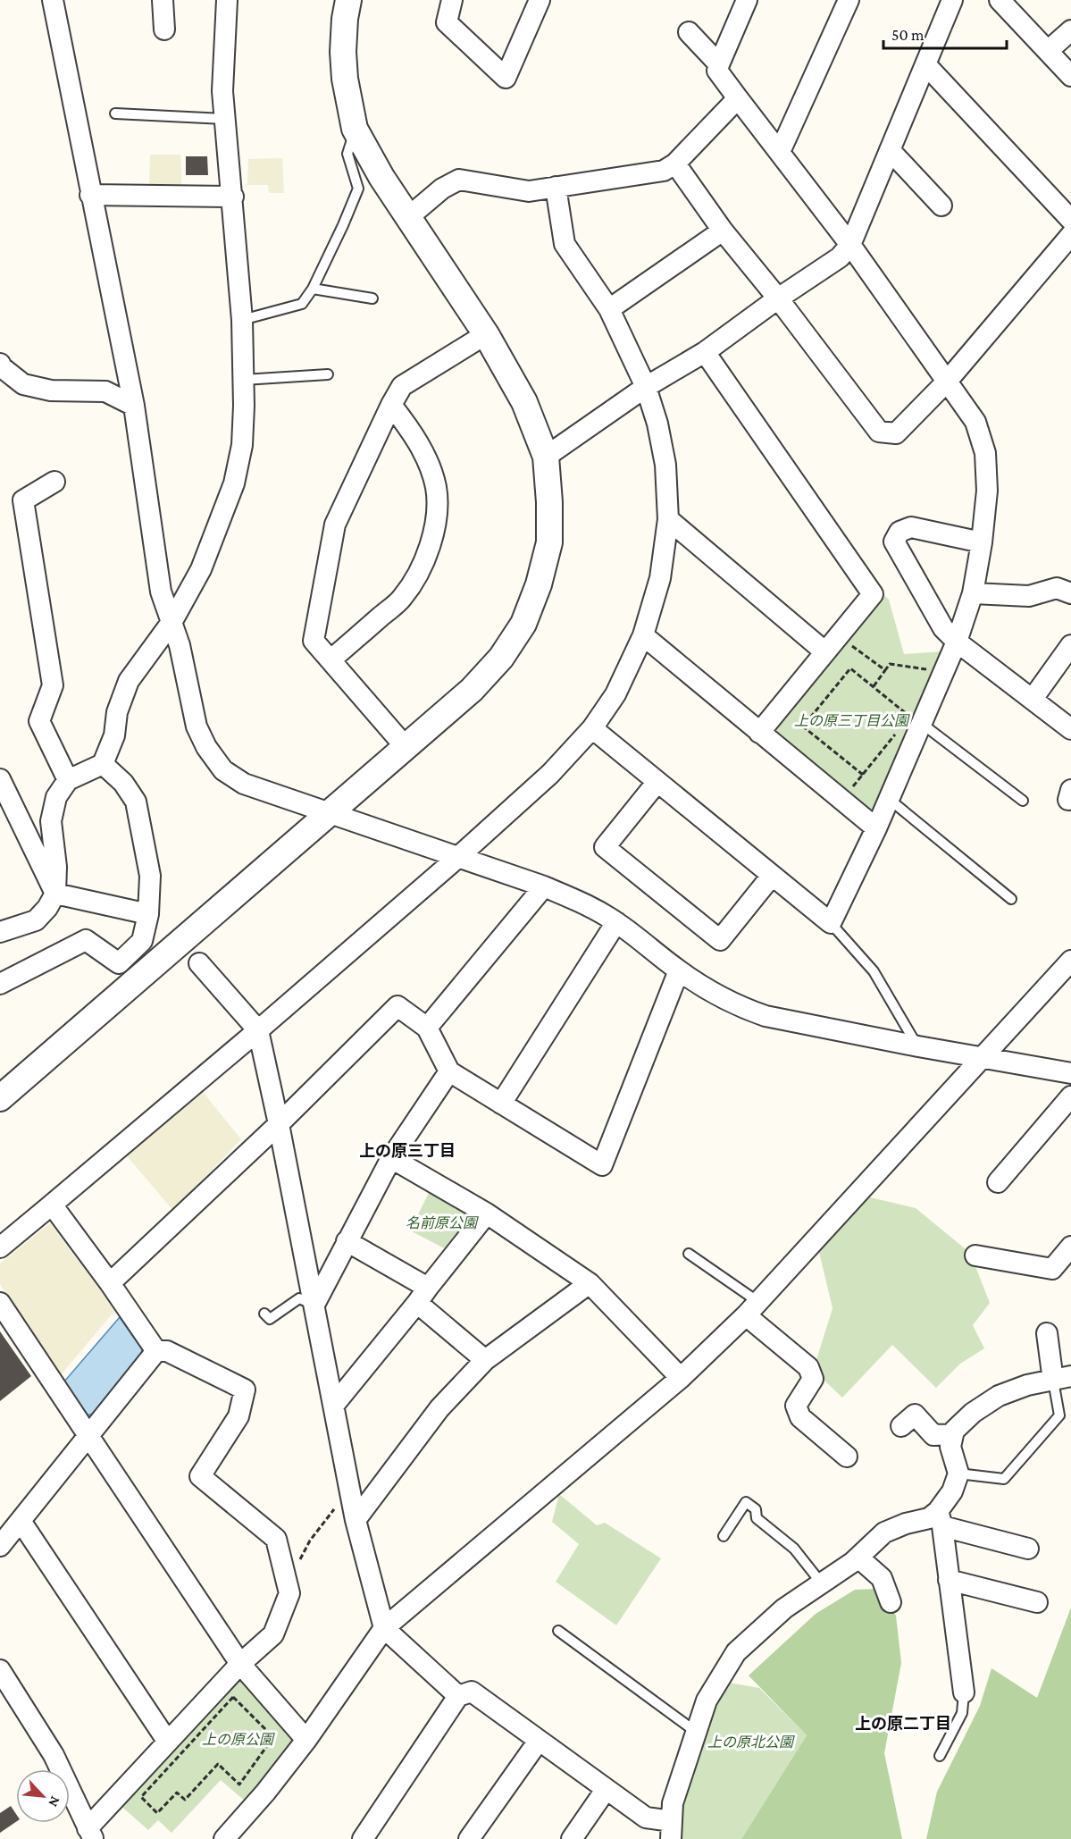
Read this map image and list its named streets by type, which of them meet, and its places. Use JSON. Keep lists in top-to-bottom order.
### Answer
{
  "districts": ["上の原三丁目", "上の原二丁目"],
  "parks": [
    "上の原三丁目公園",
    "名前原公園",
    "上の原公園",
    "上の原北公園"
  ],
  "scale_bar": "50 m",
  "north": "bottom right"
}
